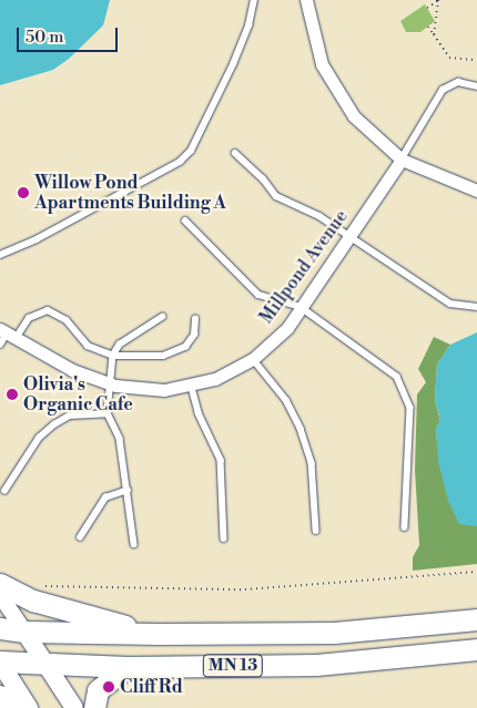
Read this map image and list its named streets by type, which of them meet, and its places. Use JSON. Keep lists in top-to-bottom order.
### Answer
{
  "streets": {
    "highway": ["MN 13"],
    "street": ["Millpond Avenue"]
  },
  "places": ["Willow Pond Apartments Building A", "Olivia's Organic Cafe", "Cliff Rd"],
  "scale_bar": "50 m"
}
